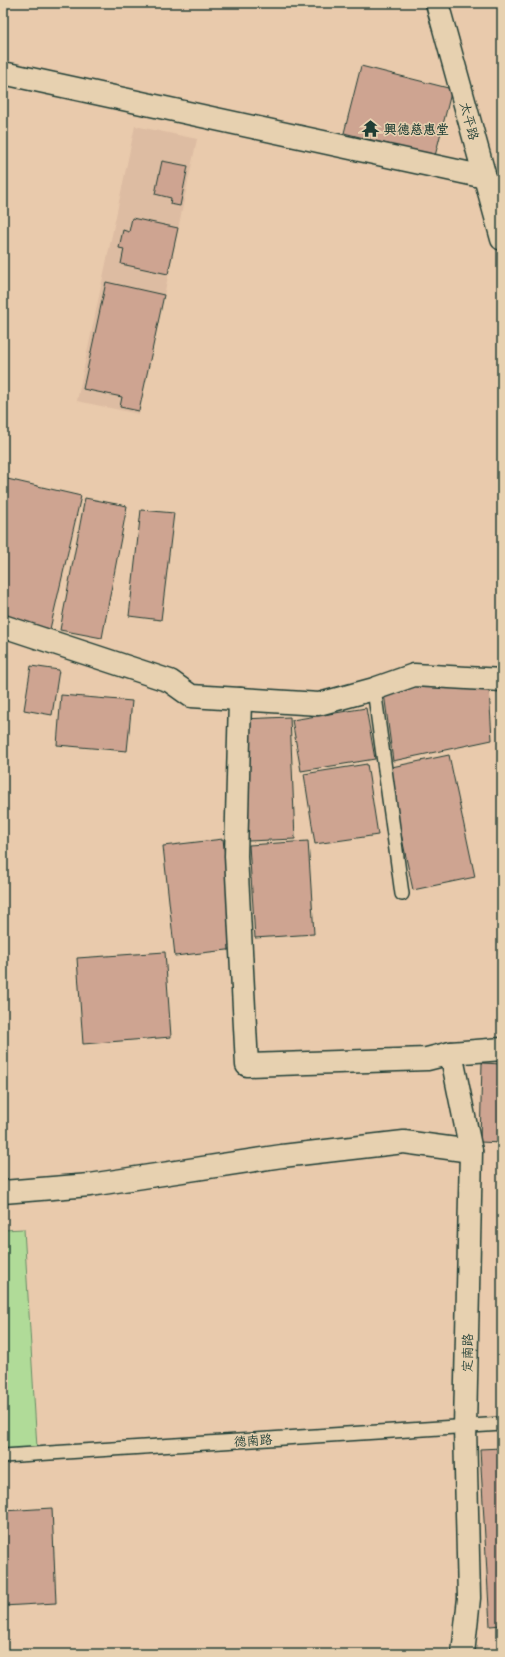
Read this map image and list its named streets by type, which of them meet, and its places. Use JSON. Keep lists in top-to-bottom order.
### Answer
{
  "streets": {
    "street": ["太平路", "定南路"],
    "lane": ["德南路"]
  },
  "crossings": [
    ["定南路", "德南路"]
  ],
  "places": {
    "temple": ["興德慈惠堂"]
  }
}
